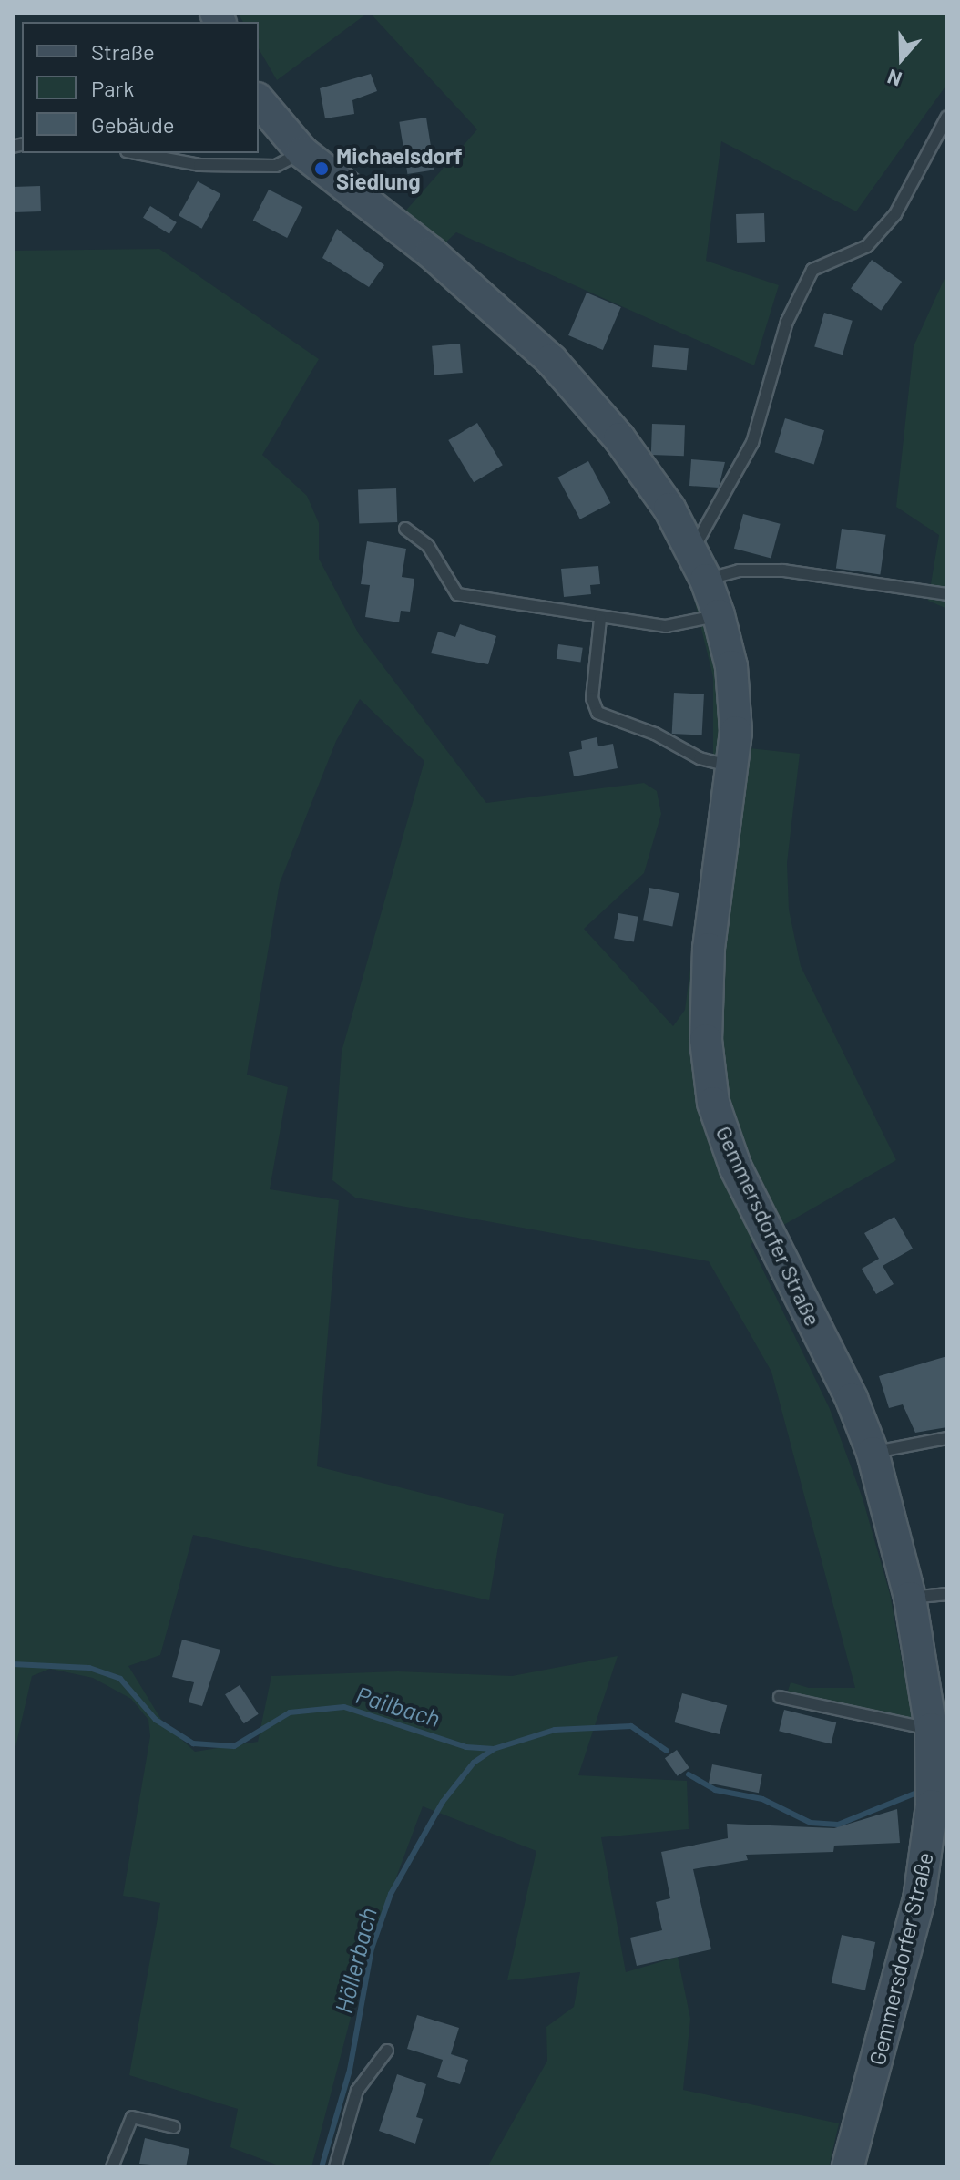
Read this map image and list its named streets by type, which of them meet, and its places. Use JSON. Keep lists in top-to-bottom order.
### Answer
{
  "streets": {
    "main road": ["Gemmersdorfer Straße"]
  },
  "water": ["Pailbach", "Höllerbach"],
  "places": ["Michaelsdorf Siedlung"],
  "legend": ["Straße", "Park", "Gebäude"],
  "north": "bottom"
}
